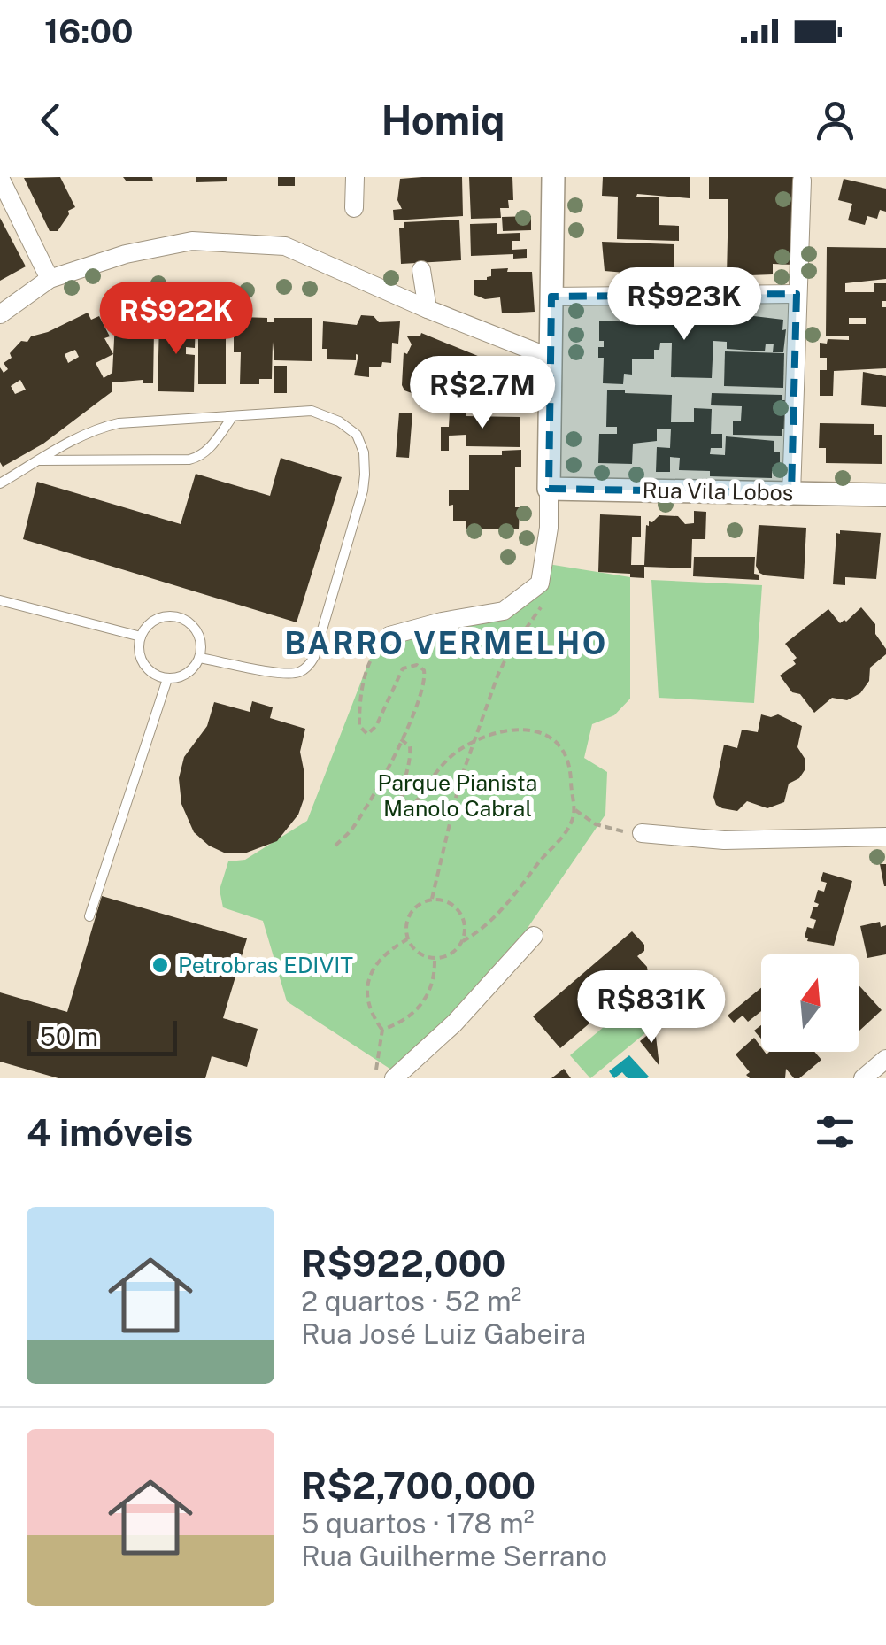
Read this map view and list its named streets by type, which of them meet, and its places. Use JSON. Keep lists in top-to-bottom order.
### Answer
{
  "streets": {
    "street": ["Rua Vila Lobos"]
  },
  "districts": ["BARRO VERMELHO"],
  "parks": ["Parque Pianista Manolo Cabral"],
  "places": ["Petrobras EDIVIT"],
  "scale_bar": "50 m",
  "north": "top",
  "page": {
    "status": "16:00",
    "header": "Homiq",
    "price": [
      "R$923K",
      "R$922K",
      "R$2.7M",
      "R$831K"
    ],
    "scale": "50 m",
    "heading": "4 imóveis",
    "list": [
      {
        "name": "R$922,000",
        "note": "2 quartos · 52 m² · Rua José Luiz Gabeira"
      },
      {
        "name": "R$2,700,000",
        "note": "5 quartos · 178 m² · Rua Guilherme Serrano"
      }
    ]
  }
}
